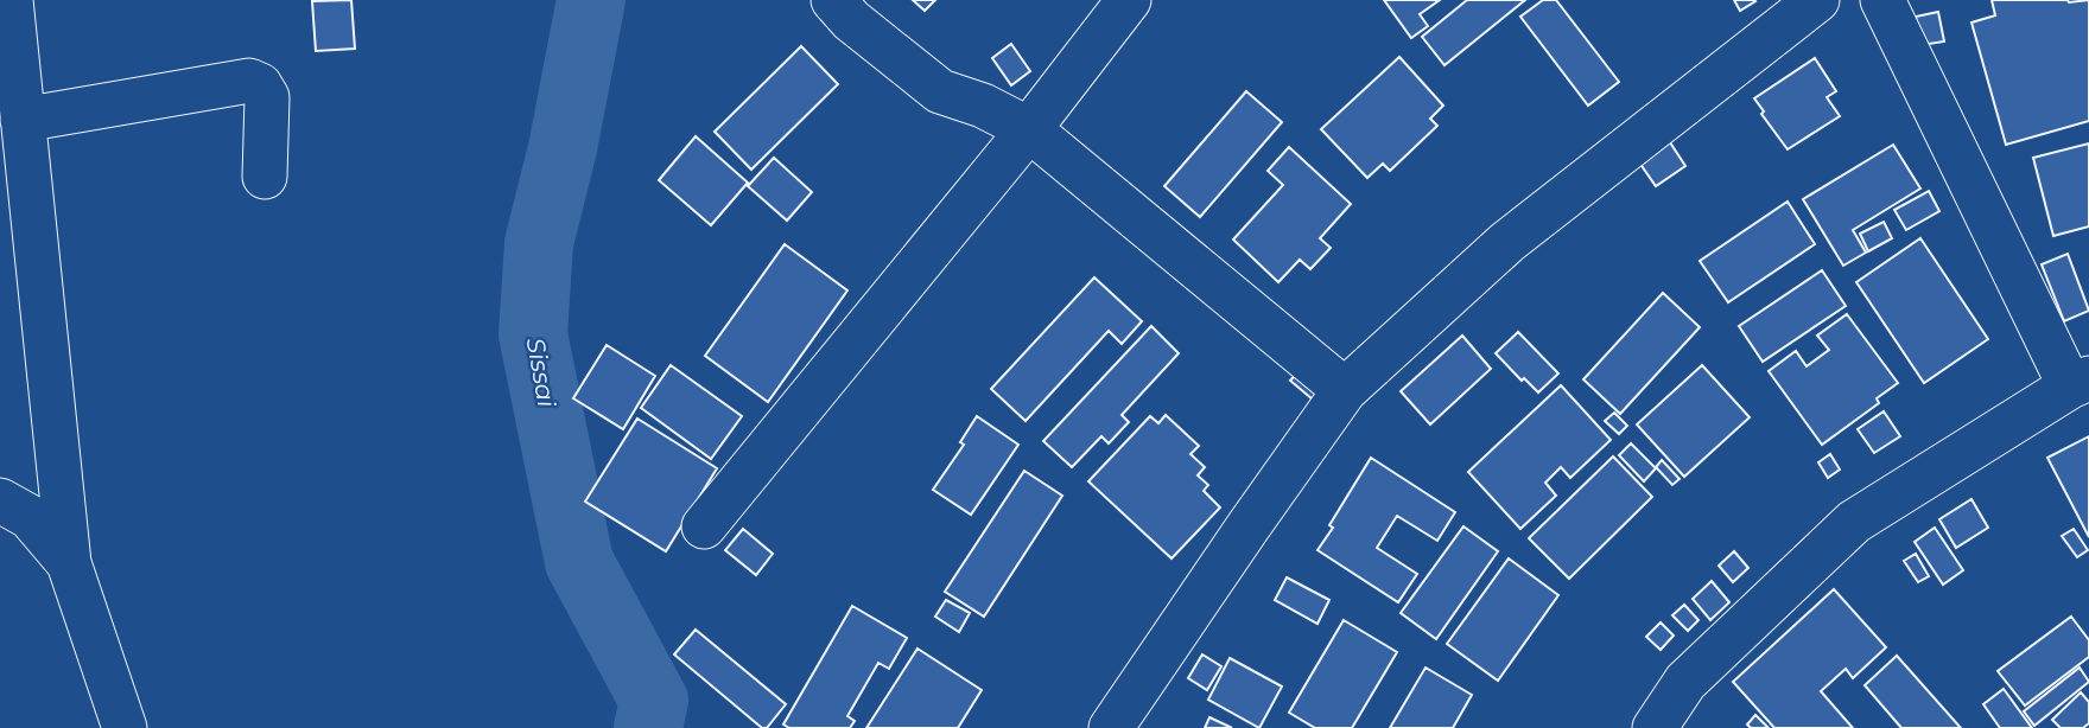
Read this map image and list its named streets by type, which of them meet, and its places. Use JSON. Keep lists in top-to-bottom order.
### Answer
{
  "water": ["Sissai"]
}
